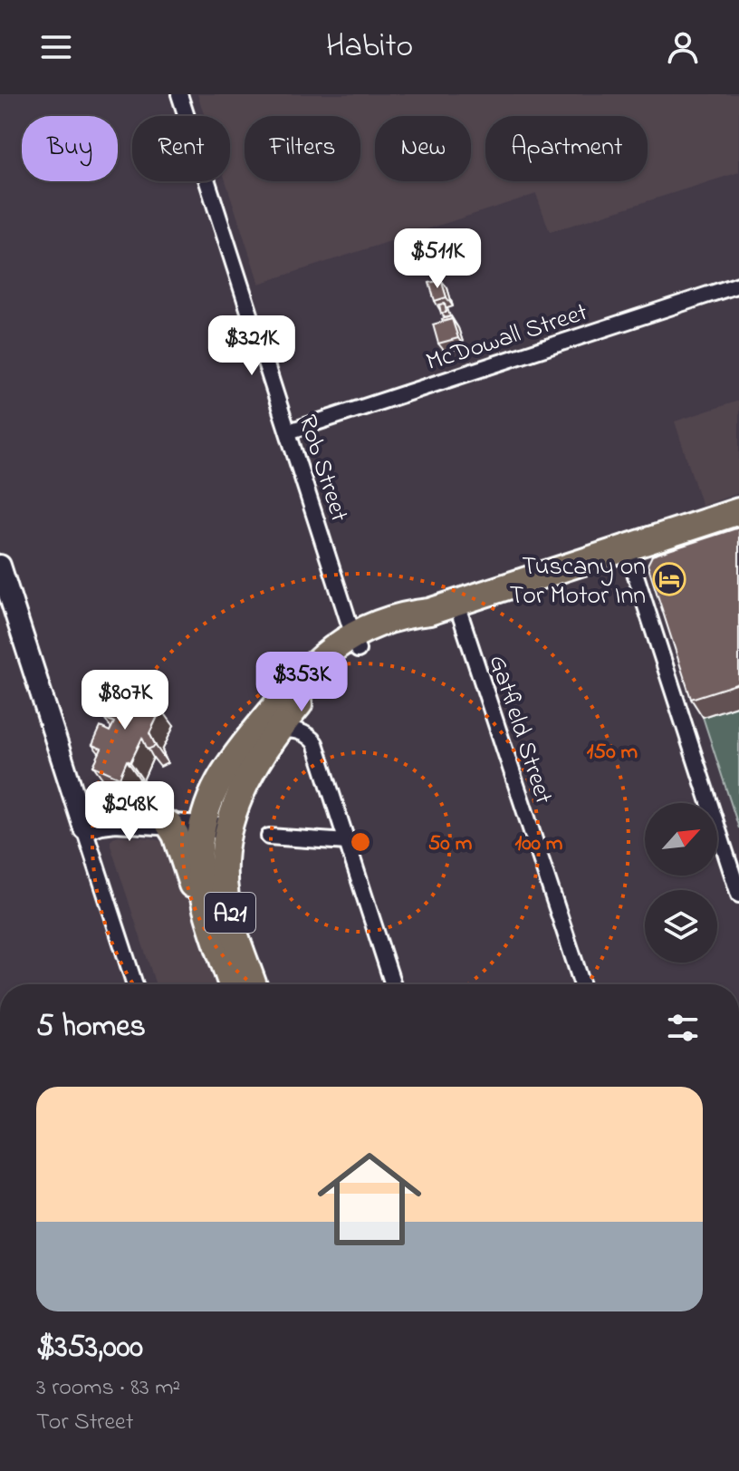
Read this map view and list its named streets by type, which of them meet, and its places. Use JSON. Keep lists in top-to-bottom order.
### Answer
{
  "streets": {
    "highway": ["A21"],
    "street": ["McDowall Street", "Rob Street", "Gatfield Street"]
  },
  "crossings": [
    ["McDowall Street", "Rob Street"],
    ["Rob Street", "A21"],
    ["Gatfield Street", "A21"]
  ],
  "places": {
    "hotel": ["Tuscany on Tor Motor Inn"]
  },
  "north": "top right",
  "page": {
    "header": "Habito",
    "chip": [
      "Buy",
      "Rent",
      "Filters",
      "New",
      "Apartment"
    ],
    "price": [
      "$511K",
      "$321K",
      "$353K",
      "$807K",
      "$248K"
    ],
    "heading": "5 homes",
    "list": [
      {
        "name": "$353,000",
        "note": "3 rooms · 83 m² · Tor Street"
      }
    ]
  },
  "rings": ["150 m", "50 m", "100 m"]
}
